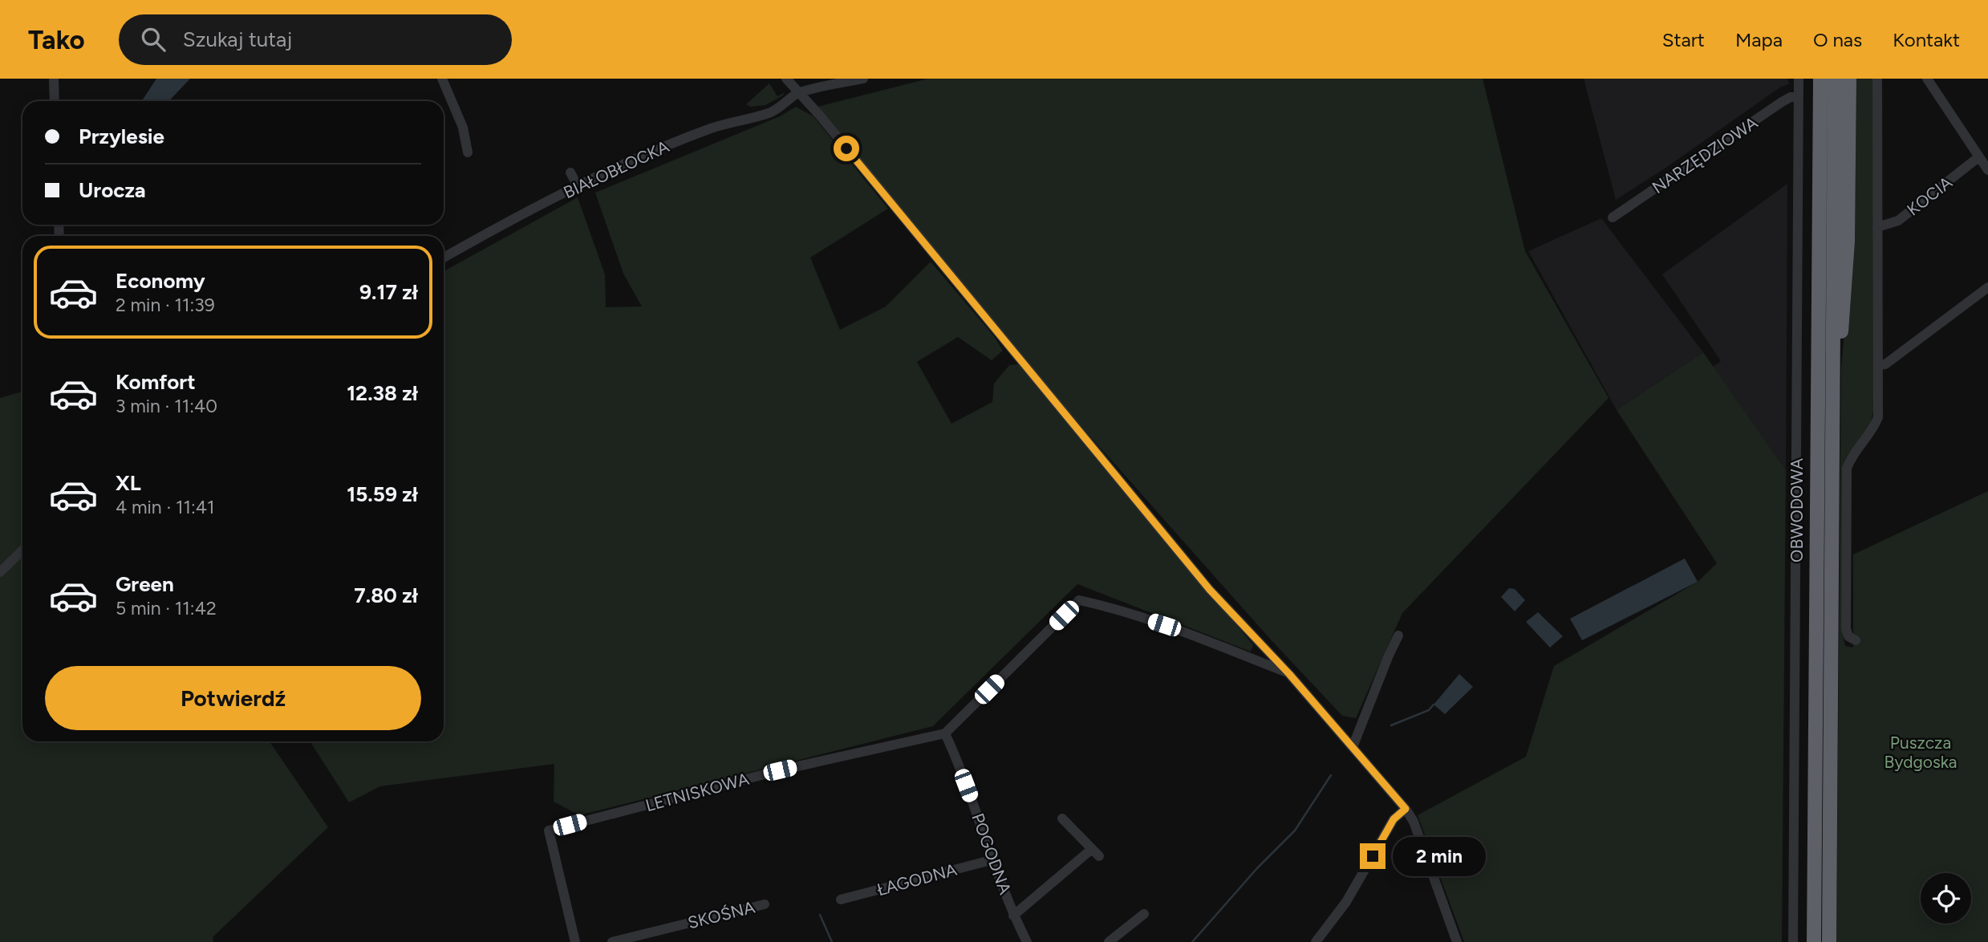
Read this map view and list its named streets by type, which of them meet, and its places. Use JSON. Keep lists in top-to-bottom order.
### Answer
{
  "streets": {
    "street": [
      "NARZĘDZIOWA",
      "BIAŁOBŁOCKA",
      "KOCIA",
      "OBWODOWA",
      "LETNISKOWA",
      "POGODNA",
      "ŁAGODNA",
      "SKOŚNA"
    ]
  },
  "crossings": [
    ["NARZĘDZIOWA", "OBWODOWA"],
    ["LETNISKOWA", "POGODNA"],
    ["POGODNA", "ŁAGODNA"]
  ],
  "parks": ["Puszcza Bydgoska"],
  "page": {
    "header": "Tako",
    "search": "Szukaj tutaj",
    "nav": [
      "Start",
      "Mapa",
      "O nas",
      "Kontakt"
    ],
    "banner": ["Przylesie", "Urocza"],
    "list": [
      {
        "name": "Economy",
        "note": "2 min · 11:39",
        "value": "9.17 zł"
      },
      {
        "name": "Komfort",
        "note": "3 min · 11:40",
        "value": "12.38 zł"
      },
      {
        "name": "XL",
        "note": "4 min · 11:41",
        "value": "15.59 zł"
      },
      {
        "name": "Green",
        "note": "5 min · 11:42",
        "value": "7.80 zł"
      }
    ],
    "buttons": "Potwierdź",
    "bubble": "2 min"
  }
}
